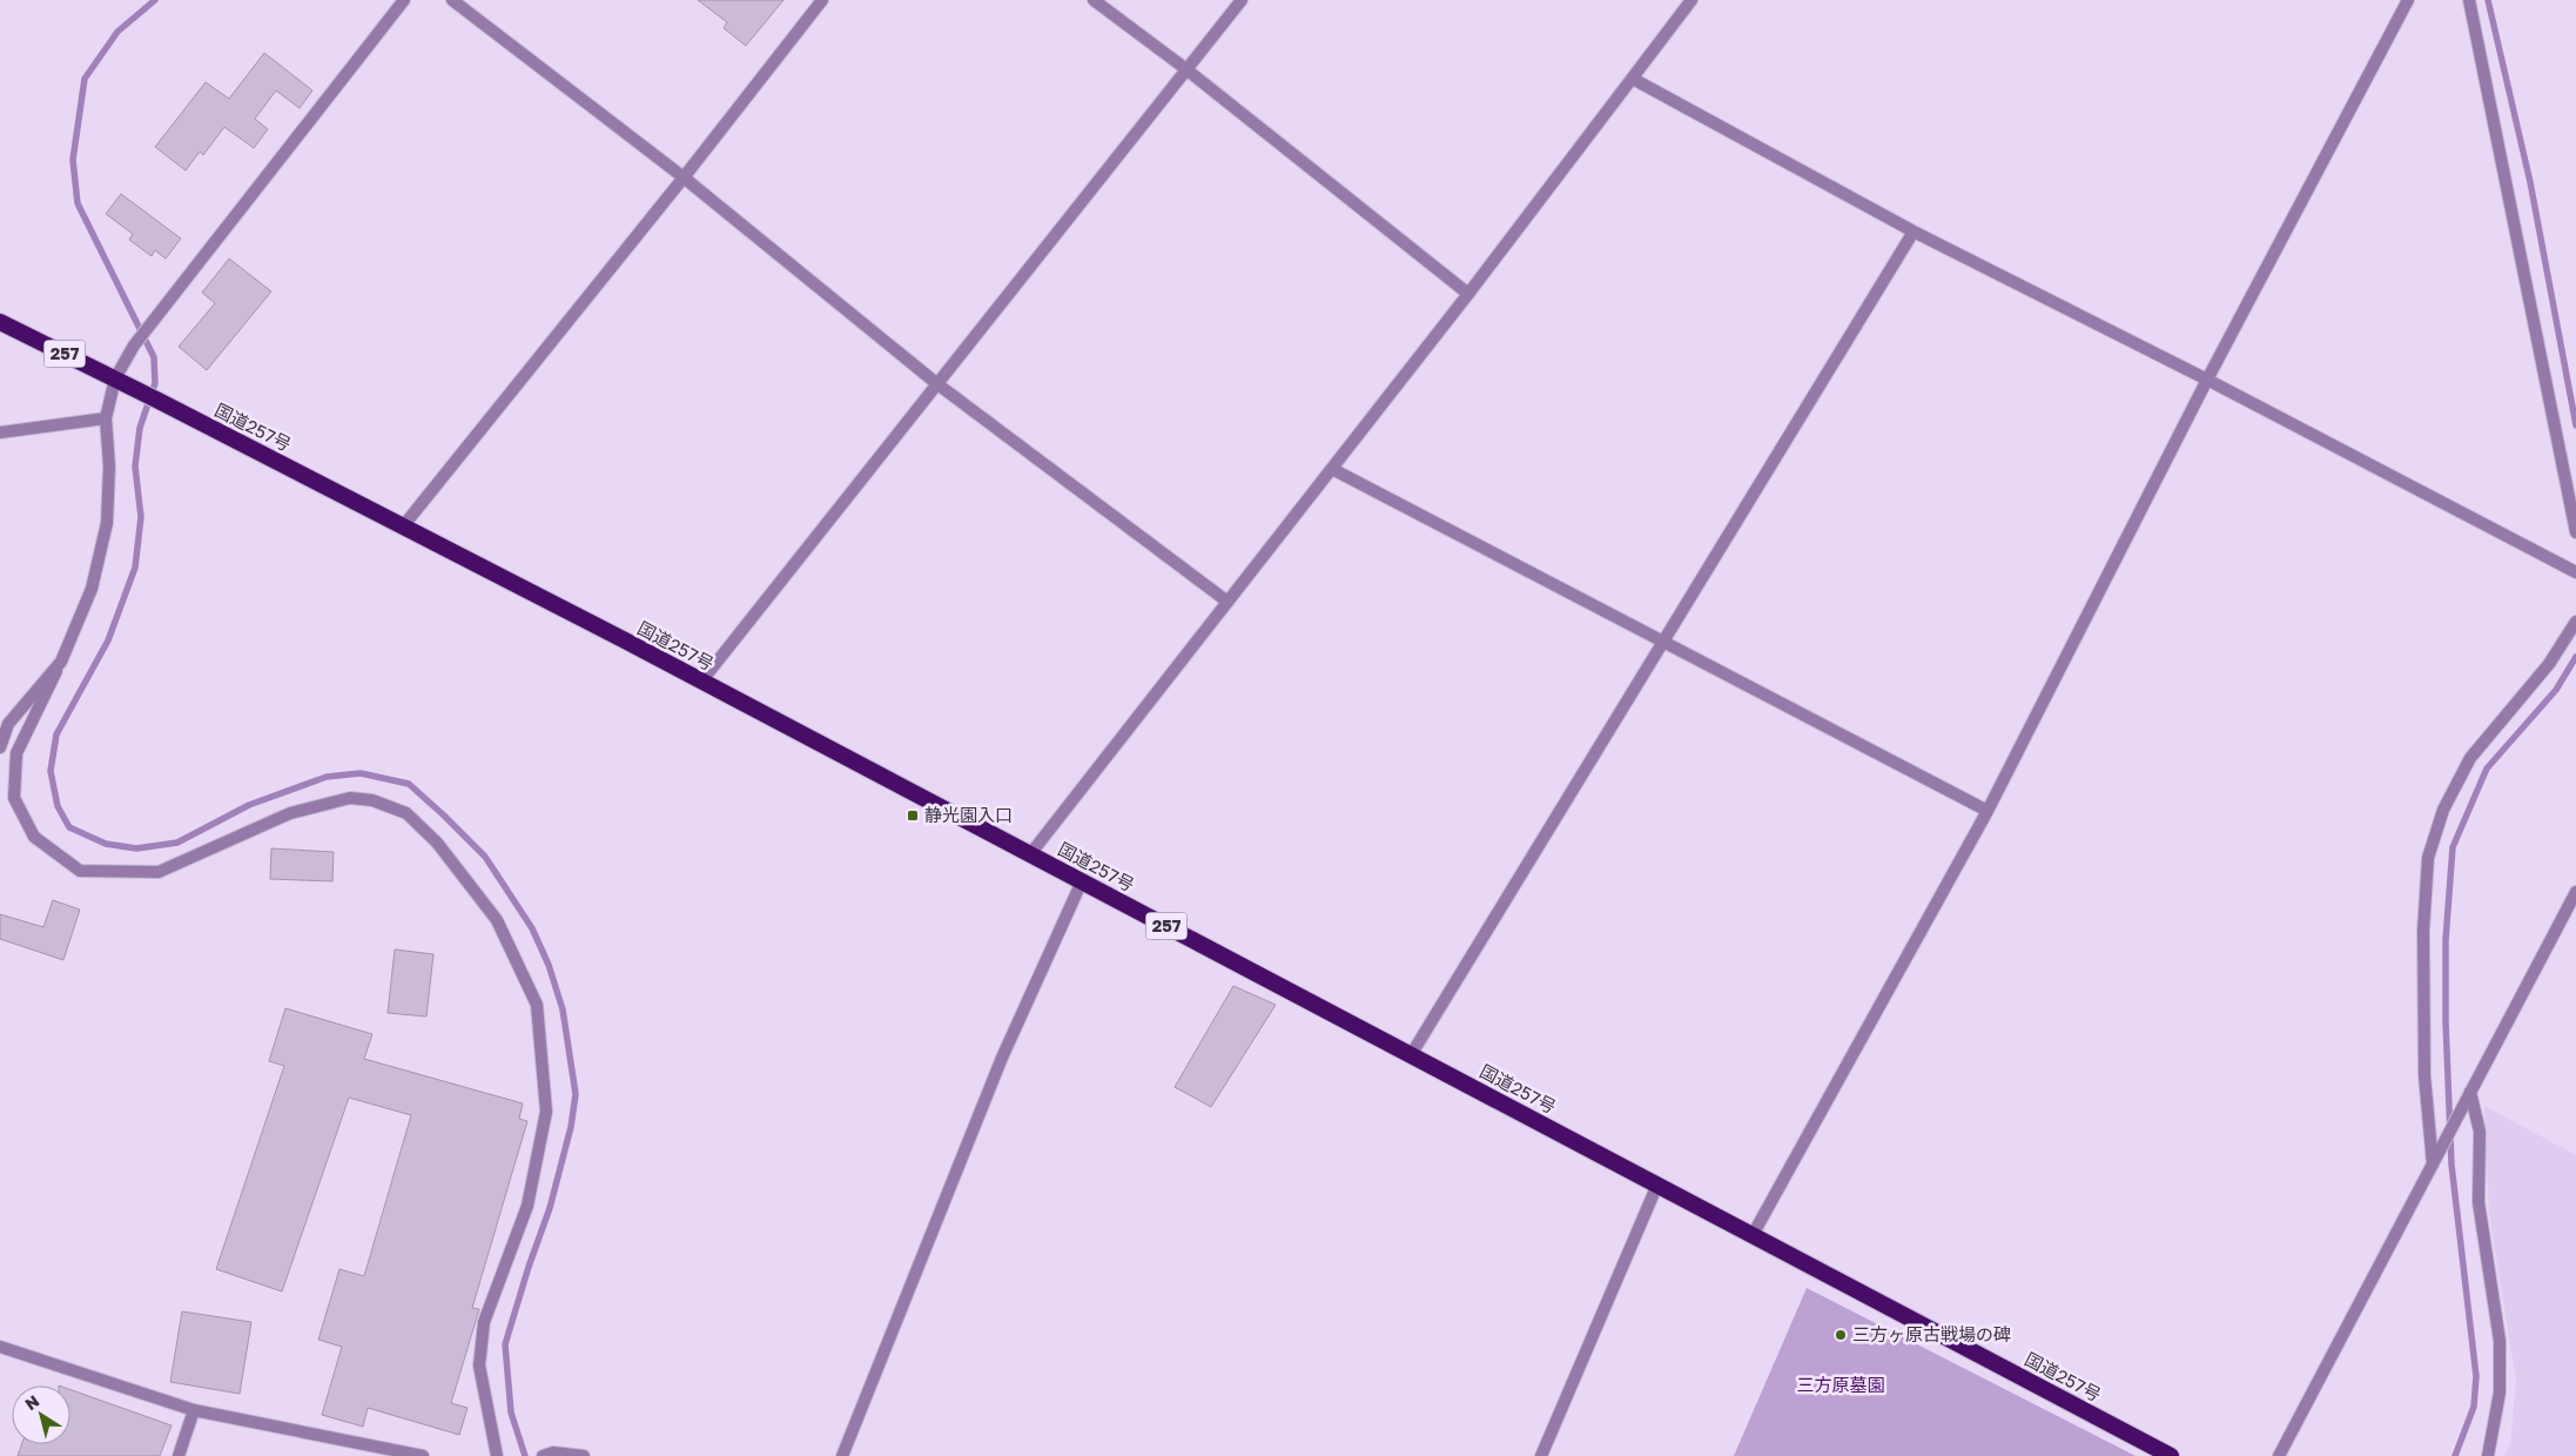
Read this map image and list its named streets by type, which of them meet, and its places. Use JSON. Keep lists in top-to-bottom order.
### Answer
{
  "streets": {
    "highway": ["257", "国道257号"]
  },
  "parks": ["三方原墓園"],
  "places": {
    "transit": ["静光園入口"],
    "other": ["三方ヶ原古戦場の碑"]
  },
  "north": "top left"
}
